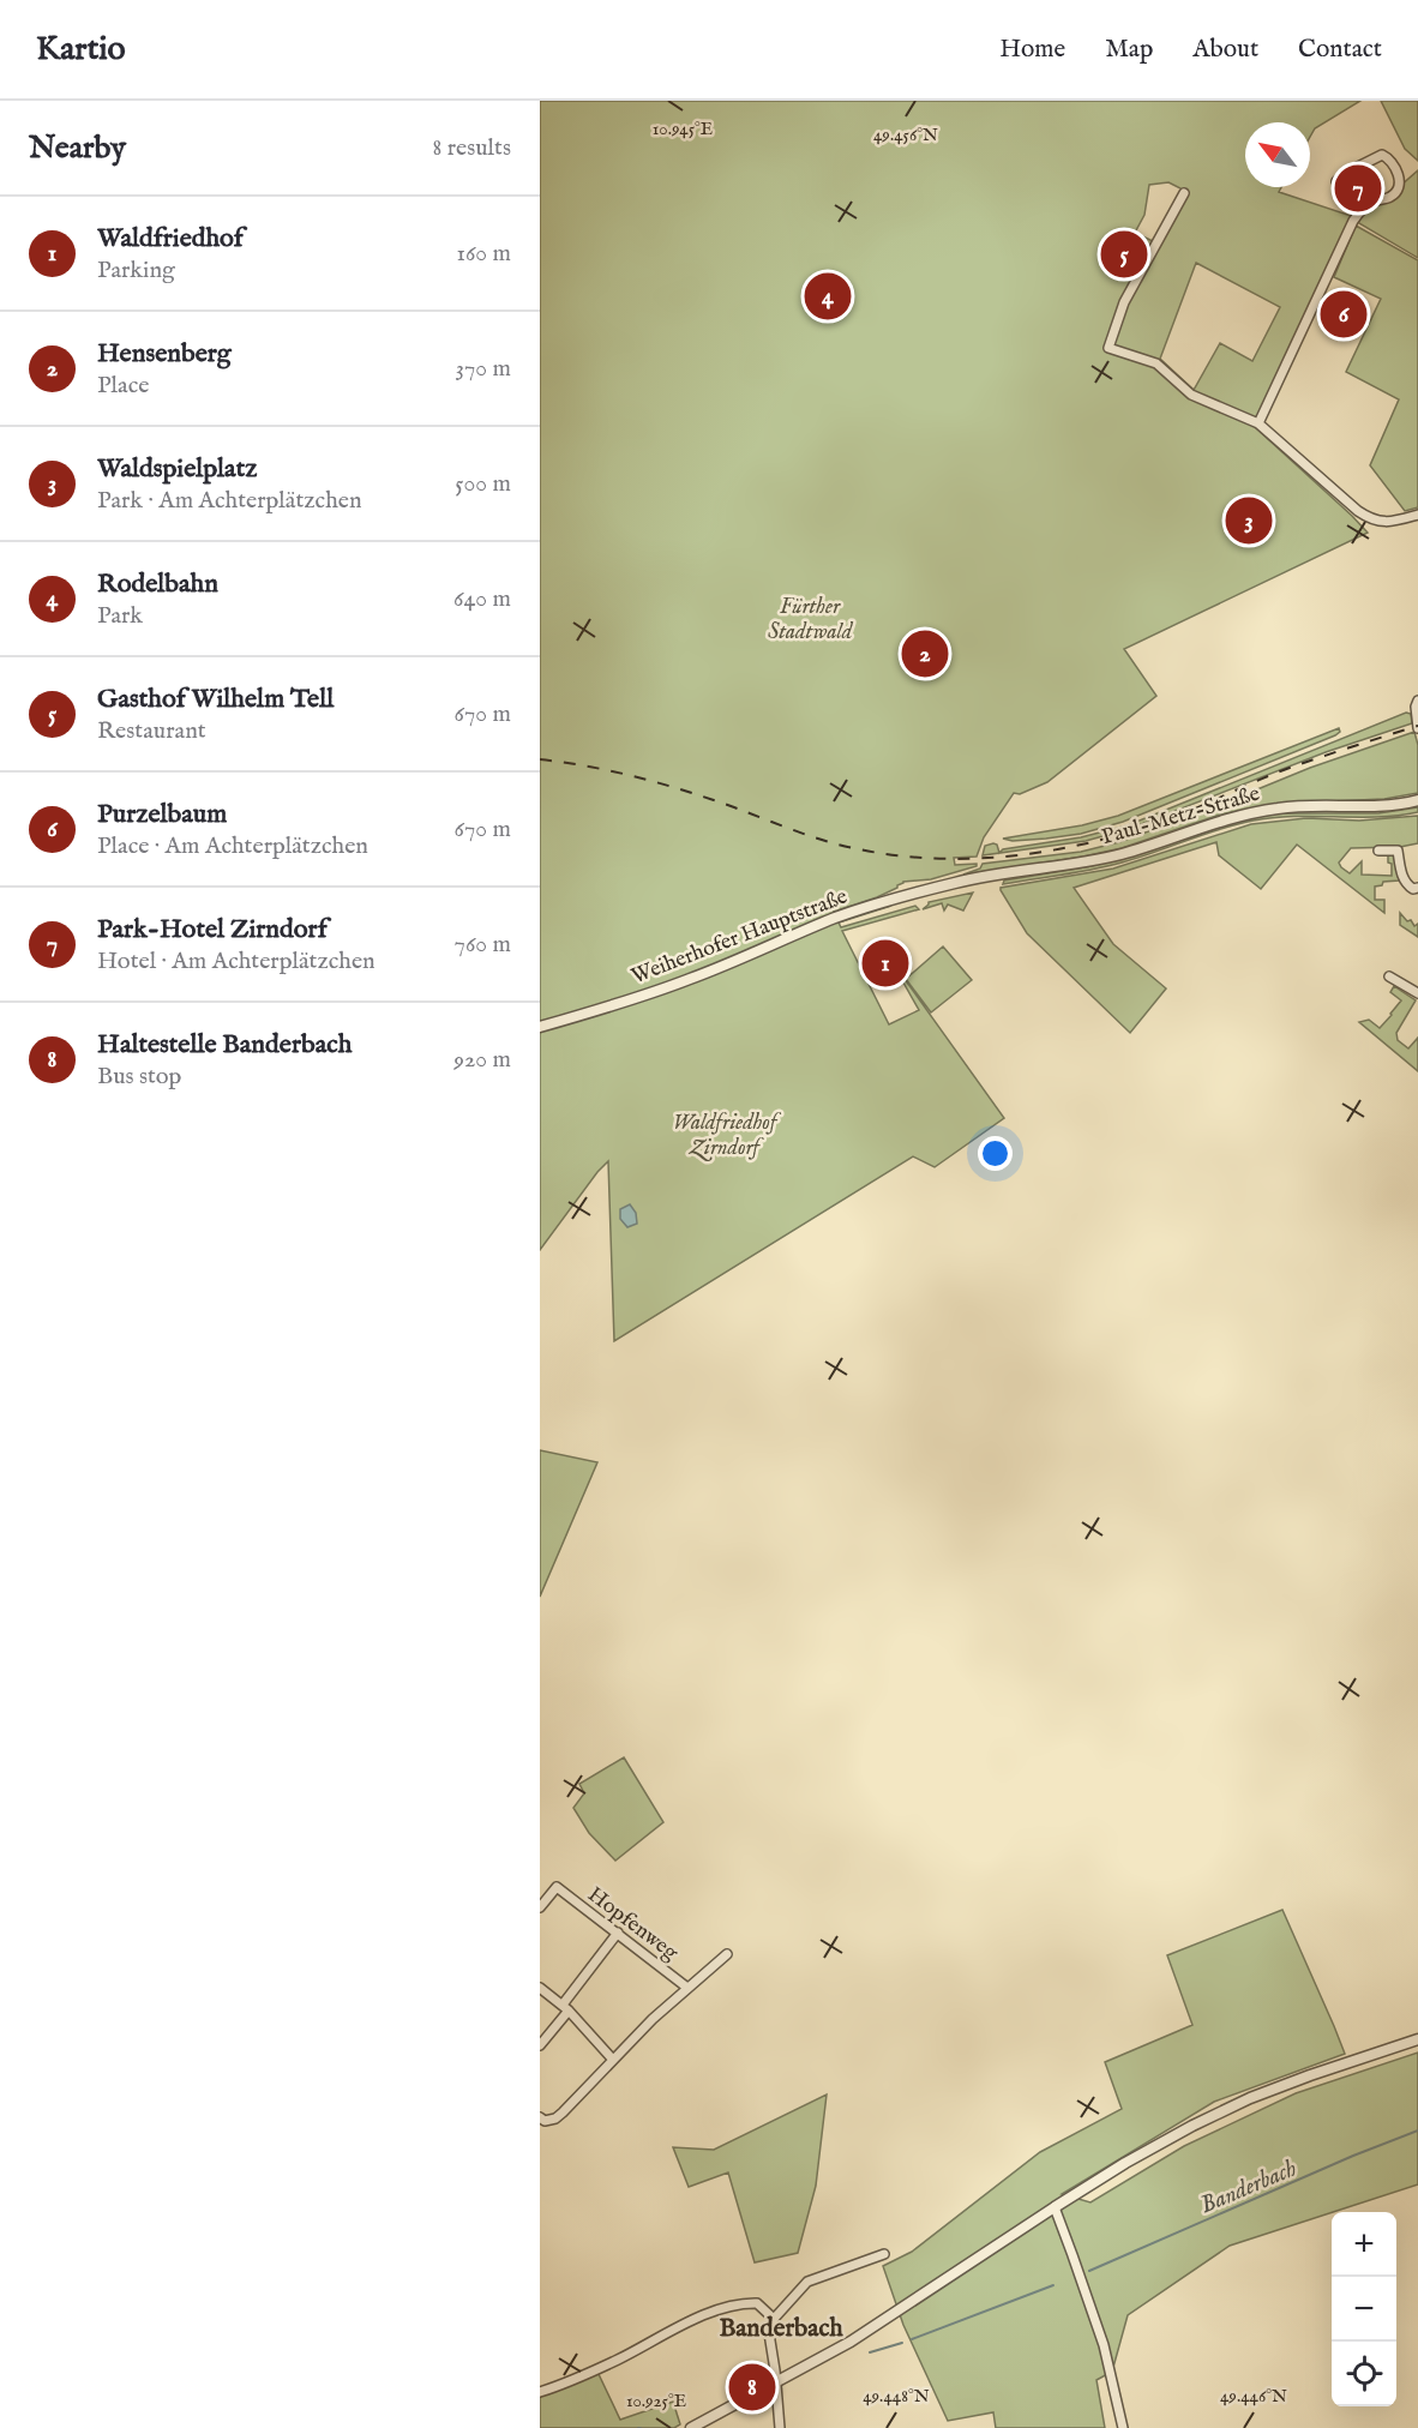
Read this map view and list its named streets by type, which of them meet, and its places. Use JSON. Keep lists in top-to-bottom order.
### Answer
{
  "streets": {
    "street": ["Paul-Metz-Straße", "Weiherhofer Hauptstraße", "Hopfenweg"]
  },
  "crossings": [
    ["Paul-Metz-Straße", "Weiherhofer Hauptstraße"]
  ],
  "districts": ["Banderbach"],
  "water": ["Banderbach"],
  "parks": ["Fürther Stadtwald", "Waldfriedhof Zirndorf"],
  "north": "top left",
  "page": {
    "header": "Kartio",
    "nav": [
      "Home",
      "Map",
      "About",
      "Contact"
    ],
    "heading": ["Nearby", "8 results"],
    "pins": [
      "7",
      "5",
      "4",
      "6",
      "3",
      "2",
      "1",
      "8"
    ],
    "list": [
      {
        "mark": "1",
        "name": "Waldfriedhof",
        "note": "Parking",
        "value": "160 m"
      },
      {
        "mark": "2",
        "name": "Hensenberg",
        "note": "Place",
        "value": "370 m"
      },
      {
        "mark": "3",
        "name": "Waldspielplatz",
        "note": "Park · Am Achterplätzchen",
        "value": "500 m"
      },
      {
        "mark": "4",
        "name": "Rodelbahn",
        "note": "Park",
        "value": "640 m"
      },
      {
        "mark": "5",
        "name": "Gasthof Wilhelm Tell",
        "note": "Restaurant",
        "value": "670 m"
      },
      {
        "mark": "6",
        "name": "Purzelbaum",
        "note": "Place · Am Achterplätzchen",
        "value": "670 m"
      },
      {
        "mark": "7",
        "name": "Park-Hotel Zirndorf",
        "note": "Hotel · Am Achterplätzchen",
        "value": "760 m"
      },
      {
        "mark": "8",
        "name": "Haltestelle Banderbach",
        "note": "Bus stop",
        "value": "920 m"
      }
    ],
    "map_buttons": ["+", "−"]
  },
  "coordinates": [
    "10.945°E",
    "49.456°N",
    "49.448°N",
    "49.446°N",
    "10.925°E"
  ]
}
